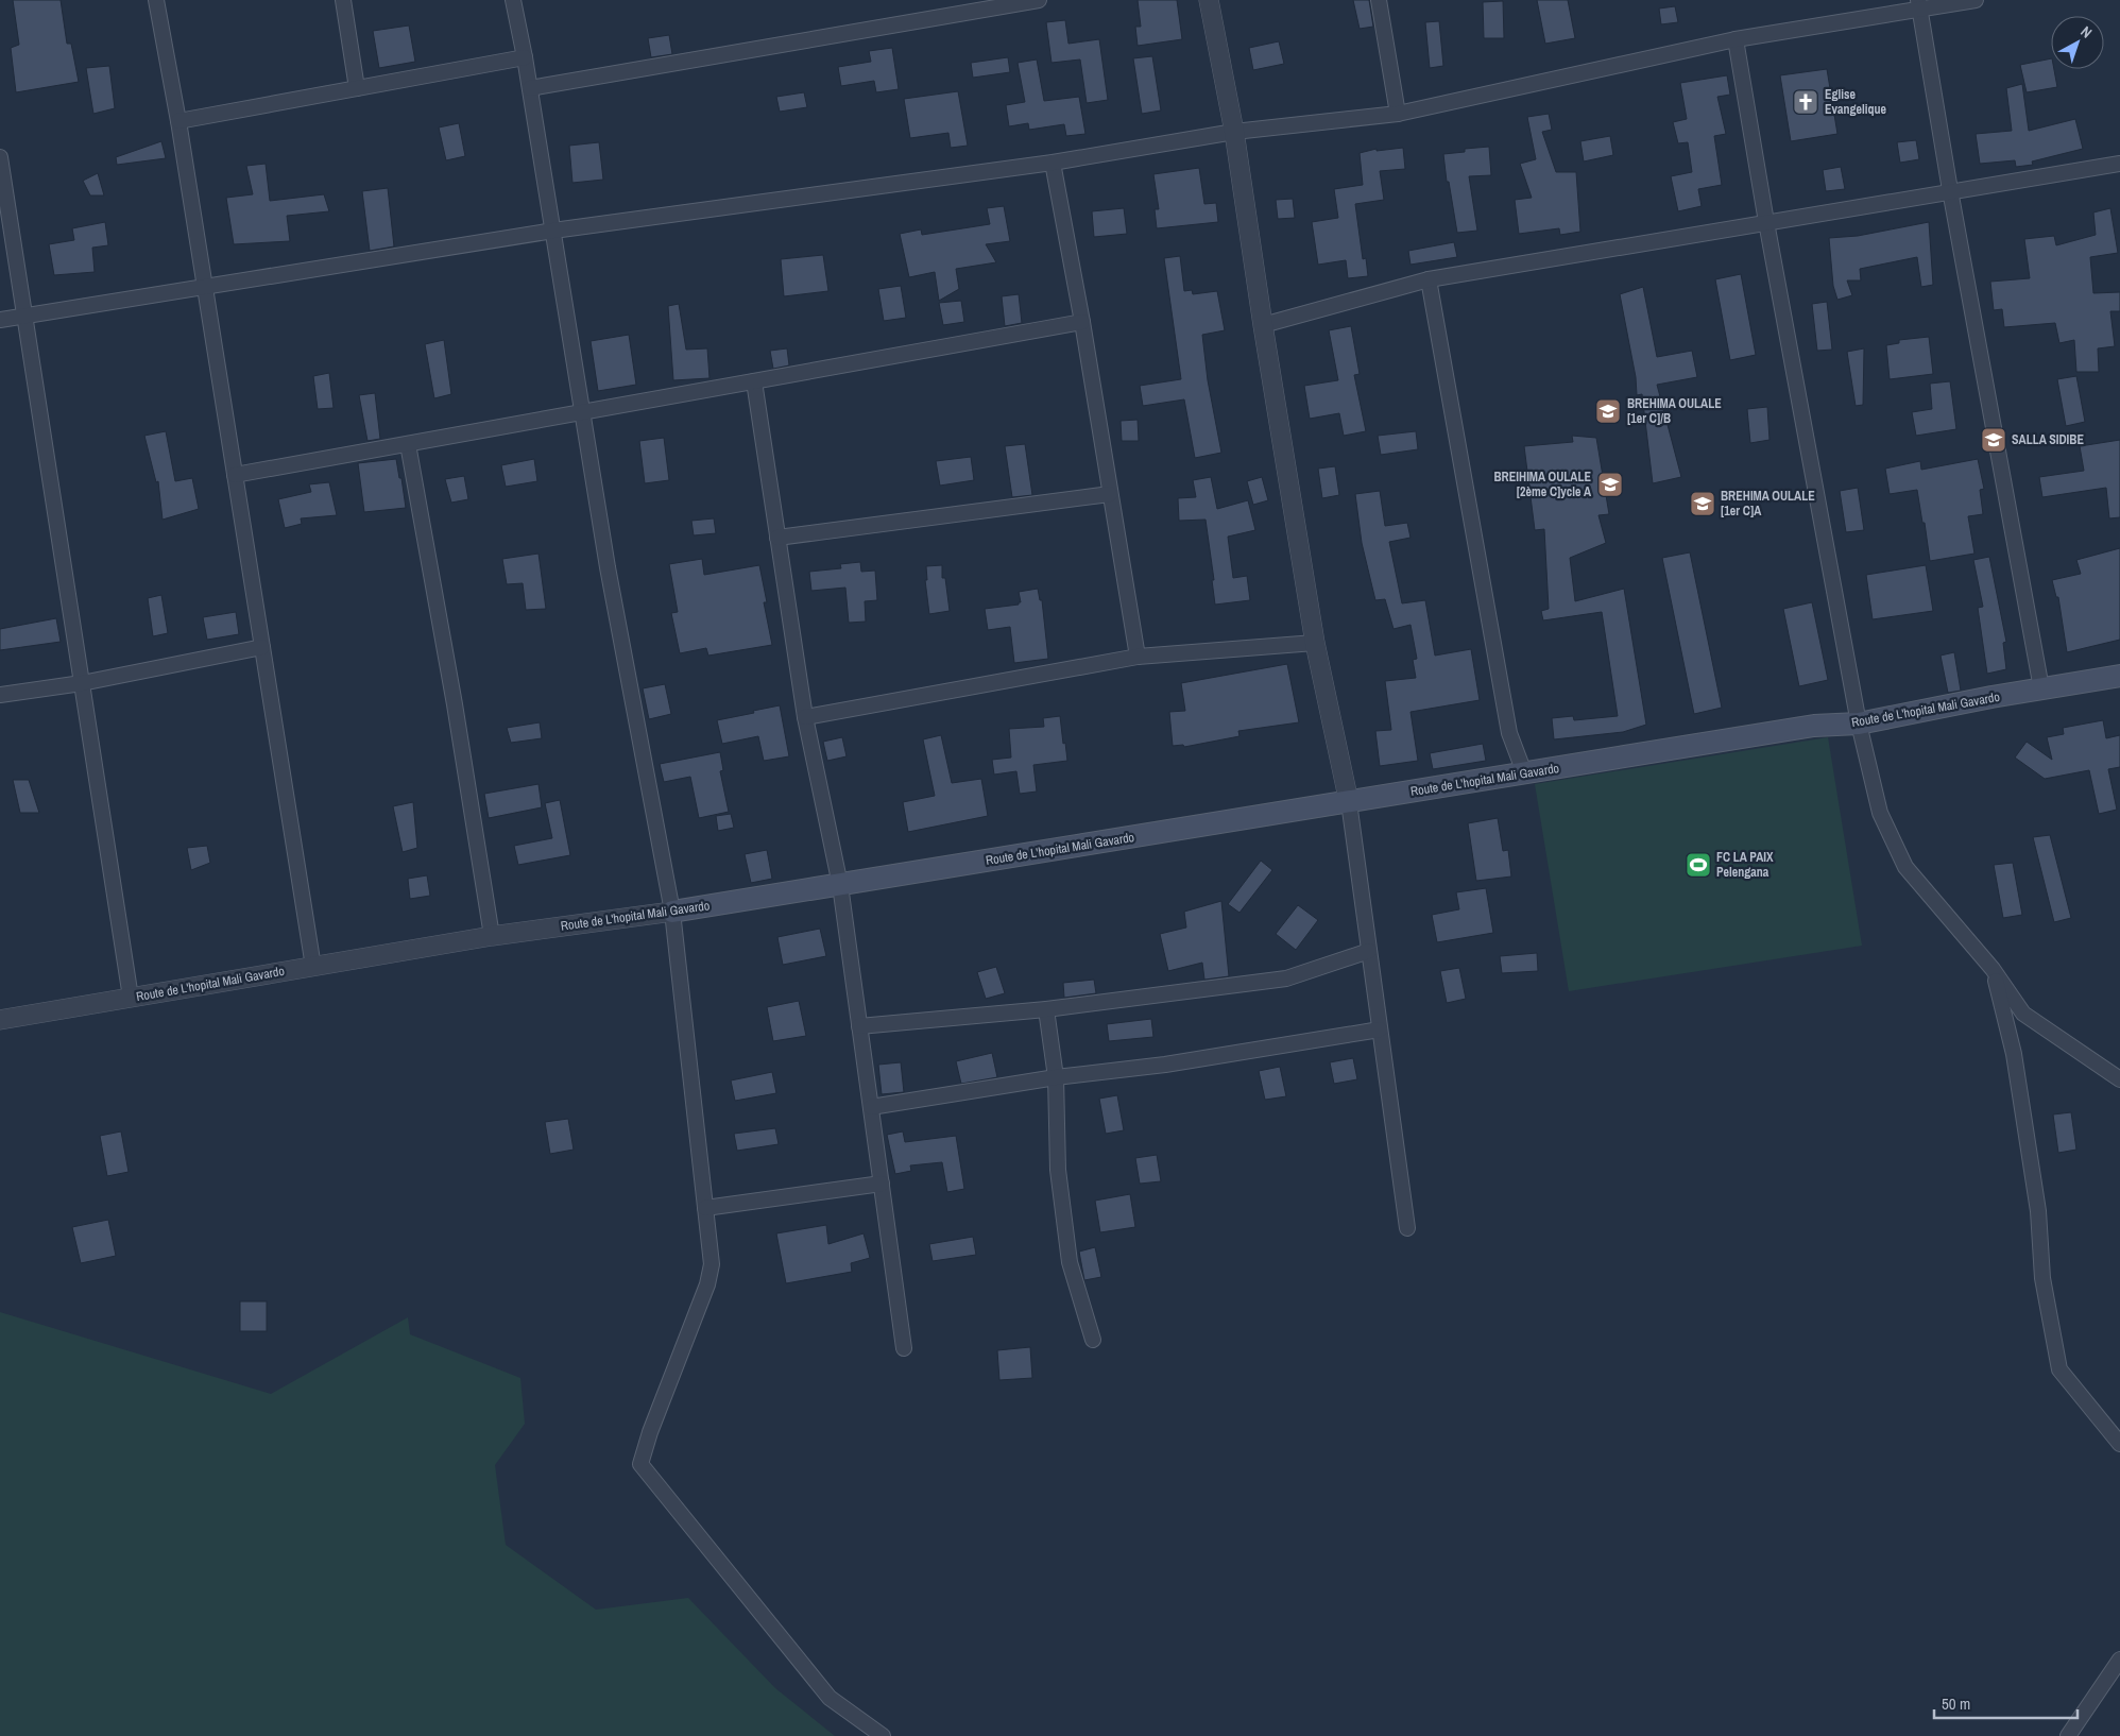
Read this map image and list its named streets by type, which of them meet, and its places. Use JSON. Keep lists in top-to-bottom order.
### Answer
{
  "streets": {
    "main road": ["Route de L'hopital Mali Gavardo"]
  },
  "places": {
    "church": ["Eglise Evangelique"],
    "school or university": [
      "BREHIMA OULALE [1er C]/B",
      "SALLA SIDIBE",
      "BREIHIMA OULALE [2ème C]ycle A",
      "BREHIMA OULALE [1er C]A"
    ],
    "sports": ["FC LA PAIX Pelengana"]
  },
  "scale_bar": "50 m",
  "north": "top right"
}
